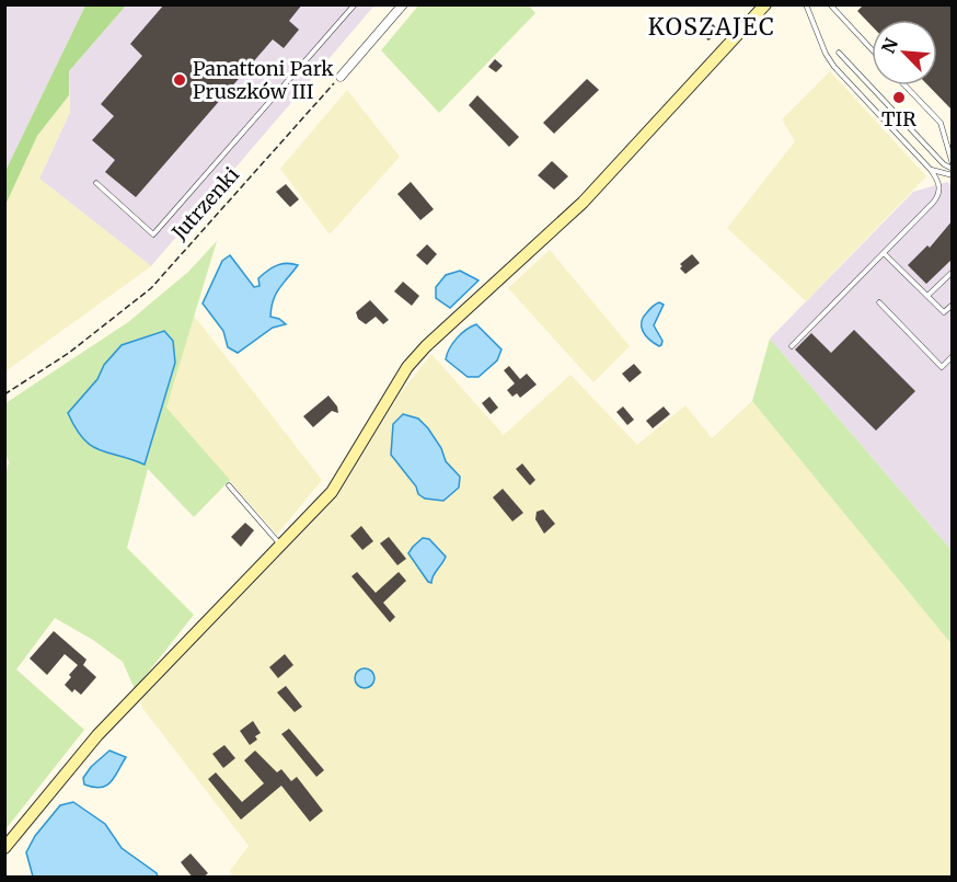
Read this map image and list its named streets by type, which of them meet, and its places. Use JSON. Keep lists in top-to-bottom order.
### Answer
{
  "streets": {
    "path": ["Jutrzenki"]
  },
  "districts": ["KOSZAJEC"],
  "places": ["Panattoni Park Pruszków III", "TIR"],
  "north": "top left"
}
